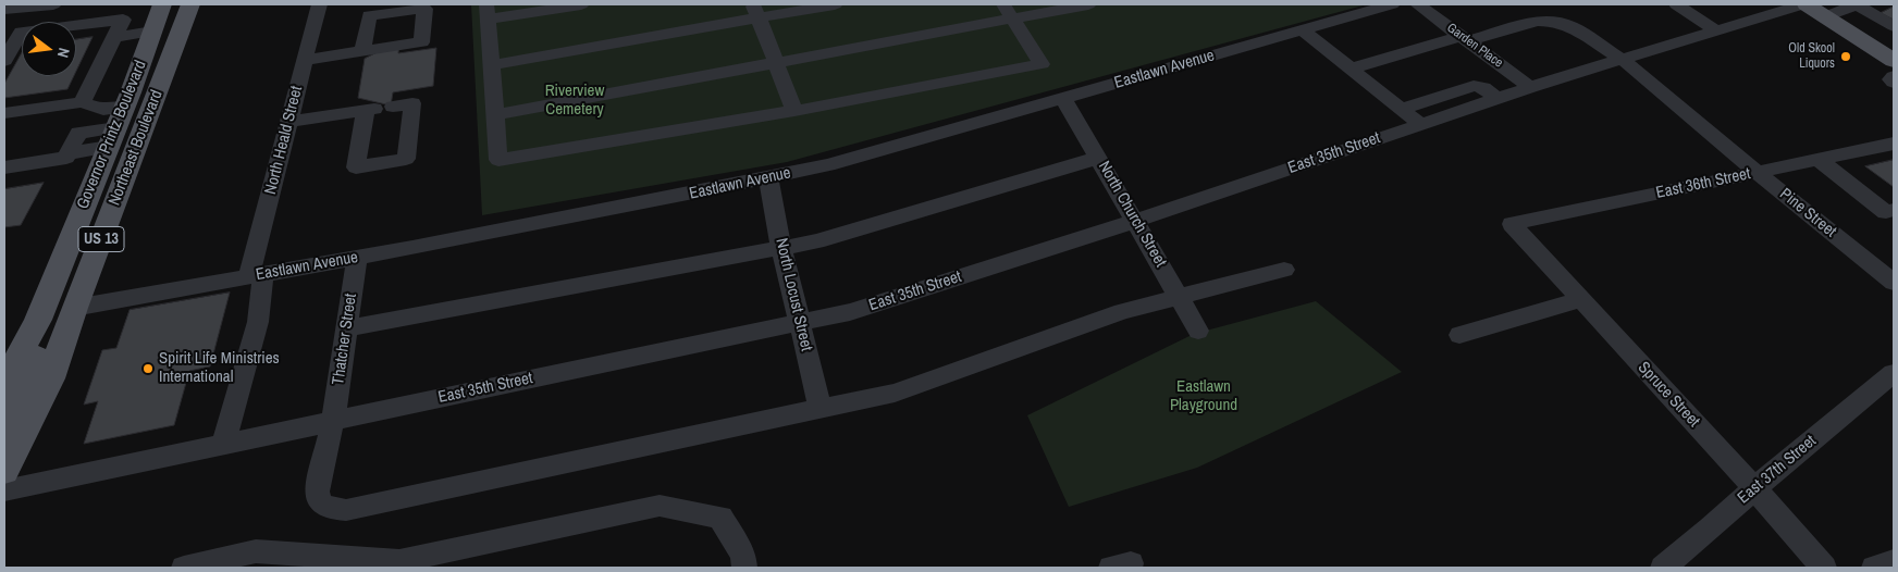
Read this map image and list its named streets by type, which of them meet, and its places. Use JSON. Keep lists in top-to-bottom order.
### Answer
{
  "streets": {
    "main road": ["Governor Printz Boulevard", "Northeast Boulevard", "US 13"],
    "street": [
      "Garden Place",
      "Eastlawn Avenue",
      "North Heald Street",
      "East 35th Street",
      "East 36th Street",
      "Pine Street",
      "North Church Street",
      "North Locust Street",
      "Thatcher Street",
      "Spruce Street",
      "East 37th Street"
    ]
  },
  "crossings": [
    ["Garden Place", "East 35th Street"],
    ["Garden Place", "Pine Street"],
    ["Eastlawn Avenue", "North Heald Street"],
    ["Eastlawn Avenue", "Northeast Boulevard"],
    ["Eastlawn Avenue", "North Church Street"],
    ["Eastlawn Avenue", "North Locust Street"],
    ["Eastlawn Avenue", "Thatcher Street"],
    ["North Heald Street", "East 35th Street"],
    ["East 35th Street", "Pine Street"],
    ["East 35th Street", "North Church Street"],
    ["East 35th Street", "North Locust Street"],
    ["East 35th Street", "Thatcher Street"],
    ["East 36th Street", "Pine Street"],
    ["East 36th Street", "Spruce Street"],
    ["North Locust Street", "Thatcher Street"],
    ["Spruce Street", "East 37th Street"]
  ],
  "parks": ["Riverview Cemetery", "Eastlawn Playground"],
  "places": ["Old Skool Liquors", "Spirit Life Ministries International"],
  "north": "right"
}
